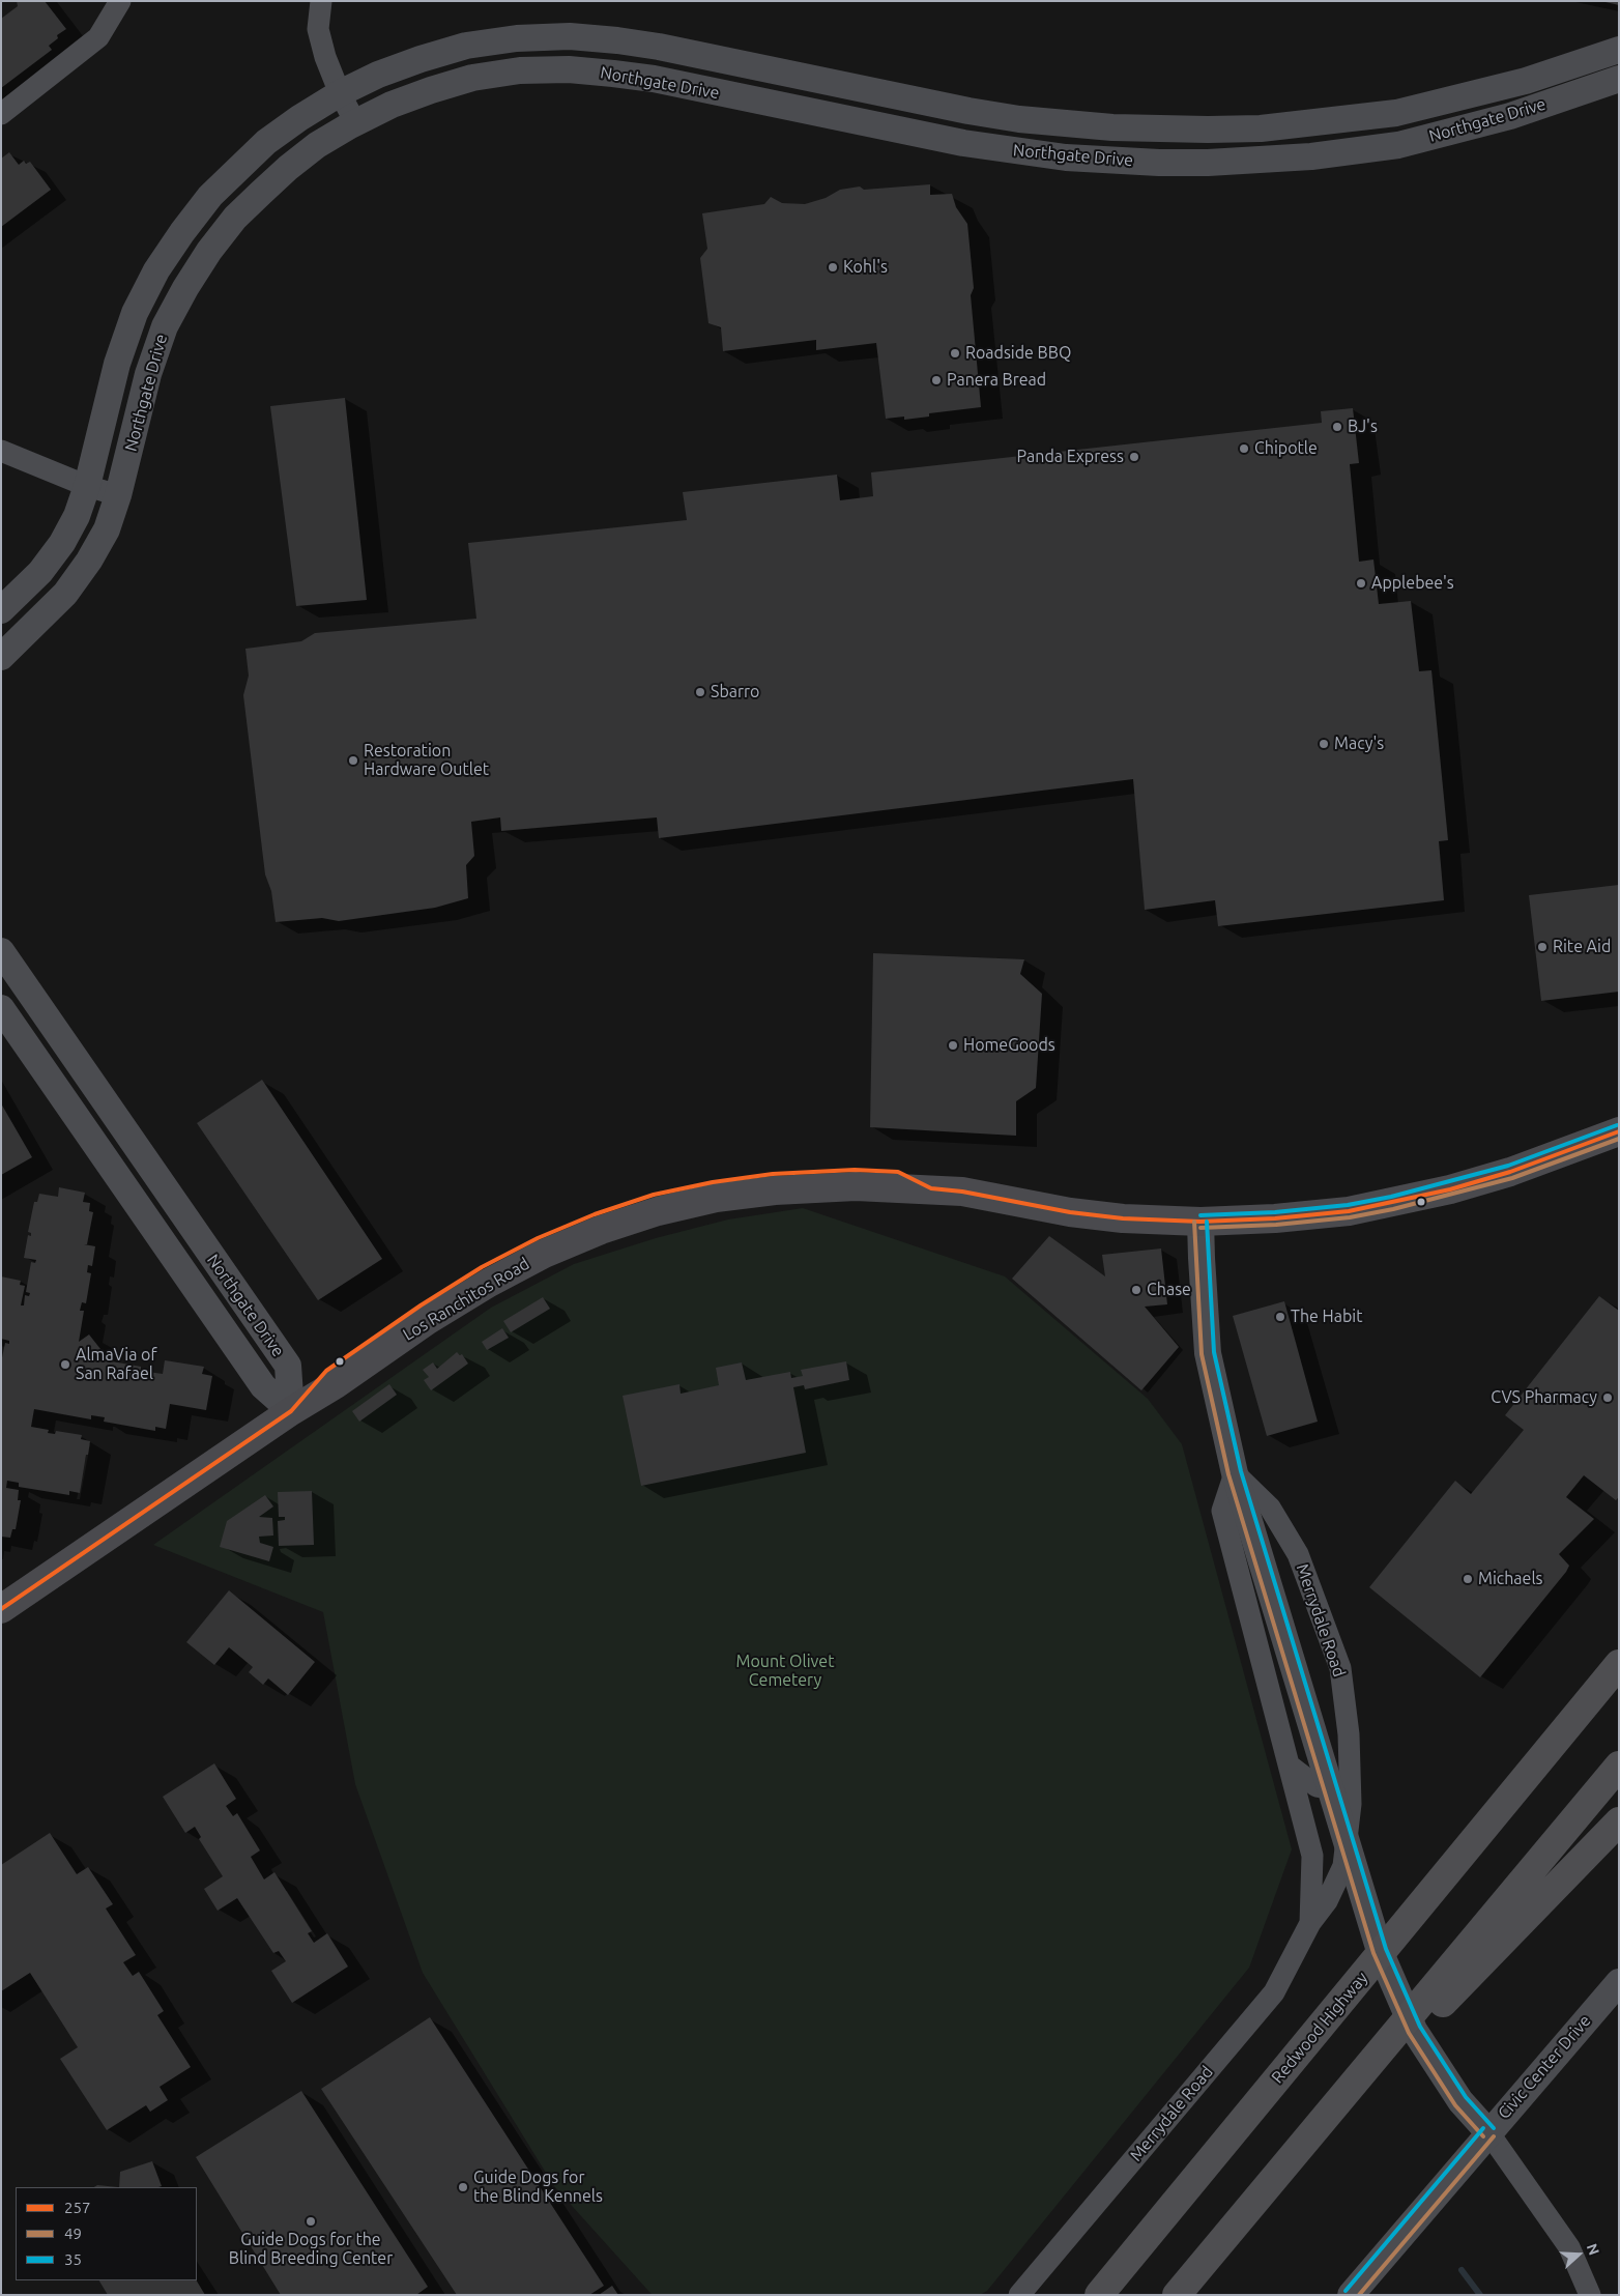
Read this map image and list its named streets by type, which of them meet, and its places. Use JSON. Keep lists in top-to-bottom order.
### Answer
{
  "streets": {
    "highway": ["Redwood Highway"],
    "main road": ["Los Ranchitos Road"],
    "street": ["Northgate Drive", "Merrydale Road", "Civic Center Drive"]
  },
  "crossings": [
    ["Northgate Drive", "Los Ranchitos Road"]
  ],
  "parks": ["Mount Olivet Cemetery"],
  "places": [
    "Kohl's",
    "Roadside BBQ",
    "Panera Bread",
    "BJ's",
    "Chipotle",
    "Panda Express",
    "Applebee's",
    "Sbarro",
    "Macy's",
    "Restoration Hardware Outlet",
    "Rite Aid",
    "HomeGoods",
    "Chase",
    "The Habit",
    "AlmaVia of San Rafael",
    "CVS Pharmacy",
    "Michaels",
    "Guide Dogs for the Blind Kennels",
    "Guide Dogs for the Blind Breeding Center"
  ],
  "lines": ["transit line 35", "transit line 257", "transit line 49"],
  "legend": ["257", "49", "35"],
  "north": "right"
}
